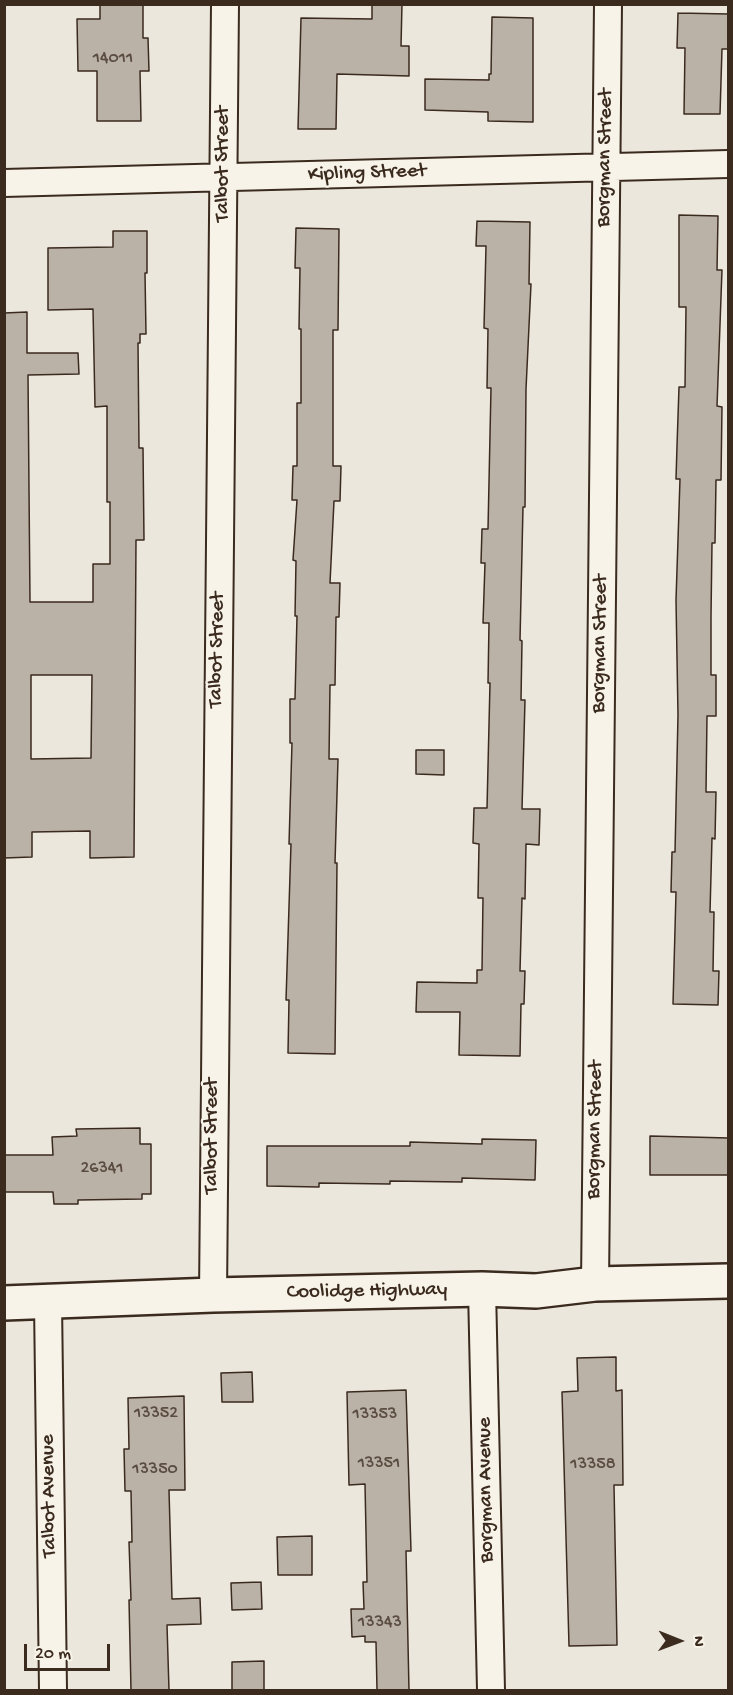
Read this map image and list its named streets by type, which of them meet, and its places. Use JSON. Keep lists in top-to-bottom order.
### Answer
{
  "streets": {
    "main road": ["Coolidge Highway"],
    "street": [
      "Borgman Street",
      "Talbot Street",
      "Kipling Street",
      "Borgman Avenue",
      "Talbot Avenue"
    ]
  },
  "crossings": [
    ["Borgman Street", "Kipling Street"],
    ["Borgman Street", "Coolidge Highway"],
    ["Talbot Street", "Kipling Street"],
    ["Talbot Street", "Coolidge Highway"],
    ["Coolidge Highway", "Borgman Avenue"],
    ["Coolidge Highway", "Talbot Avenue"]
  ],
  "house_numbers": [
    "14011",
    "26341",
    "13352",
    "13353",
    "13351",
    "13358",
    "13350",
    "13343"
  ],
  "scale_bar": "20 m",
  "north": "right"
}
